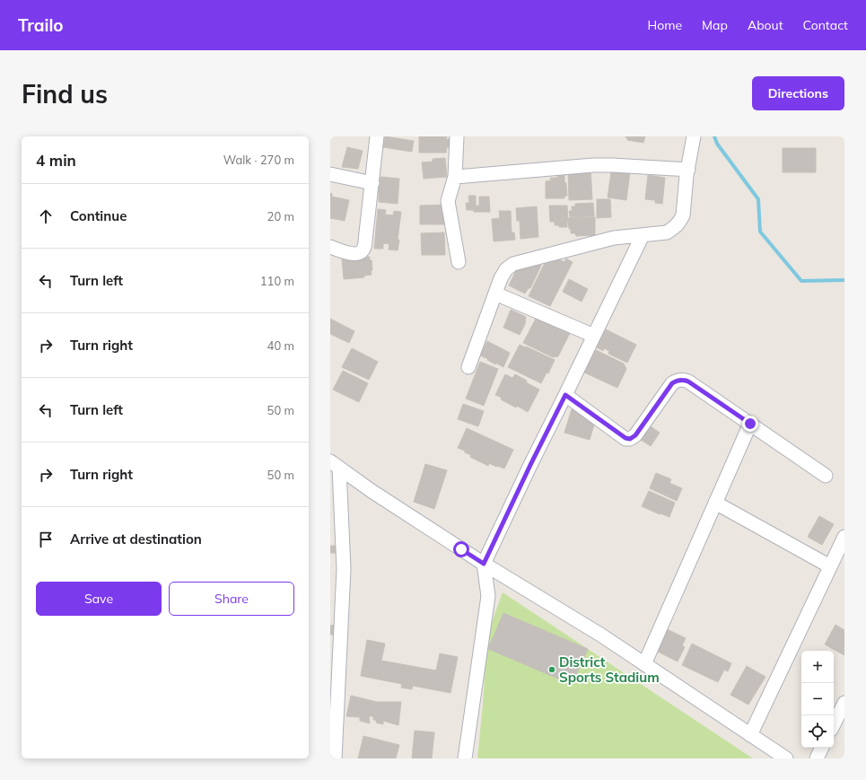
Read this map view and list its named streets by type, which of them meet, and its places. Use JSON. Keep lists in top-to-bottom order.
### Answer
{
  "places": ["District Sports Stadium"],
  "page": {
    "header": "Trailo",
    "nav": [
      "Home",
      "Map",
      "About",
      "Contact"
    ],
    "buttons": [
      "Directions",
      ["Save", "Share"]
    ],
    "title": "Find us",
    "heading": ["4 min", "Walk · 270 m"],
    "list": [
      ["Continue", "20 m"],
      ["Turn left", "110 m"],
      ["Turn right", "40 m"],
      ["Turn left", "50 m"],
      ["Turn right", "50 m"],
      "Arrive at destination"
    ],
    "map_buttons": ["+", "−"]
  }
}
